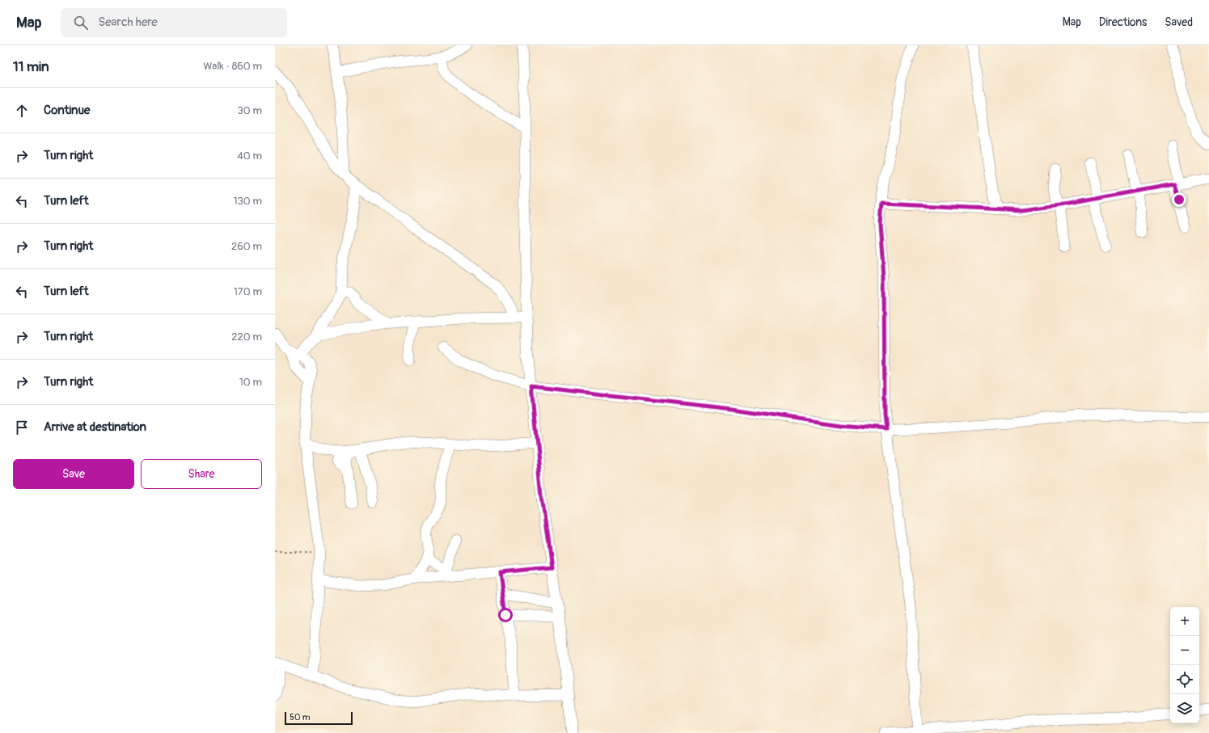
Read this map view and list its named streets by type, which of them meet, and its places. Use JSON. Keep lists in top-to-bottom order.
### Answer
{
  "scale_bar": "50 m",
  "page": {
    "header": "Map",
    "search": "Search here",
    "nav": ["Map", "Directions", "Saved"],
    "heading": ["11 min", "Walk · 860 m"],
    "list": [
      ["Continue", "30 m"],
      ["Turn right", "40 m"],
      ["Turn left", "130 m"],
      ["Turn right", "260 m"],
      ["Turn left", "170 m"],
      ["Turn right", "220 m"],
      ["Turn right", "10 m"],
      "Arrive at destination"
    ],
    "buttons": ["Save", "Share"],
    "map_buttons": ["+", "−"],
    "scale": "50 m"
  }
}
